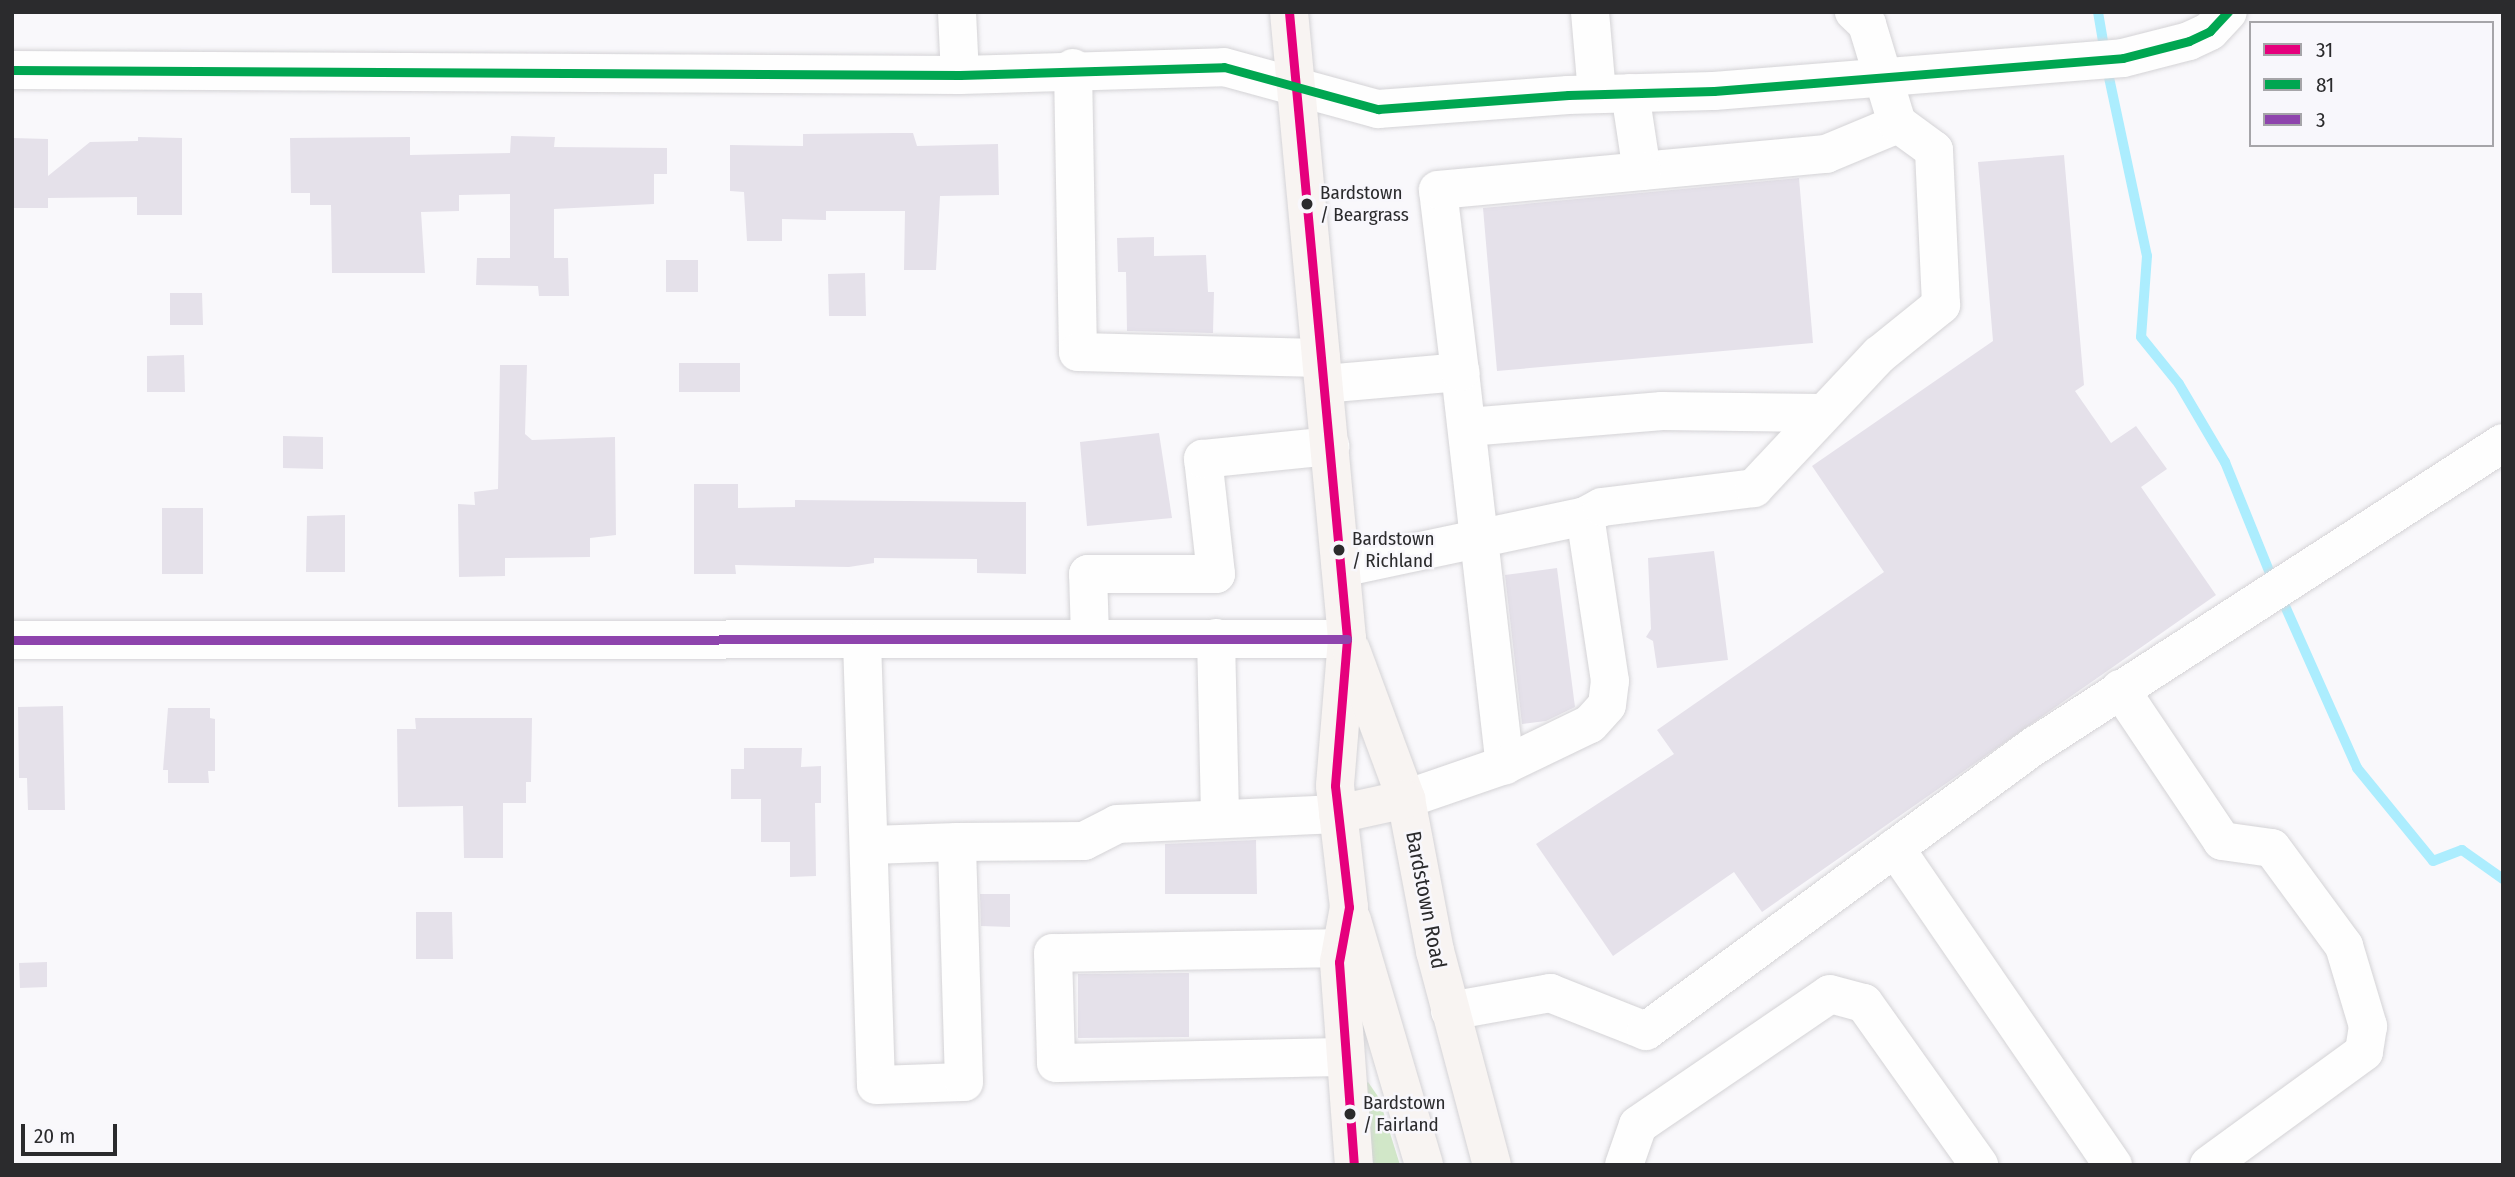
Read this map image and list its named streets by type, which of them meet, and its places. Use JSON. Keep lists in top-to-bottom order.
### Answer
{
  "streets": {
    "main road": ["Bardstown Road"]
  },
  "places": ["Bardstown / Beargrass", "Bardstown / Richland", "Bardstown / Fairland"],
  "lines": ["transit line 31", "transit line 81", "transit line 3"],
  "legend": ["31", "81", "3"],
  "scale_bar": "20 m"
}
